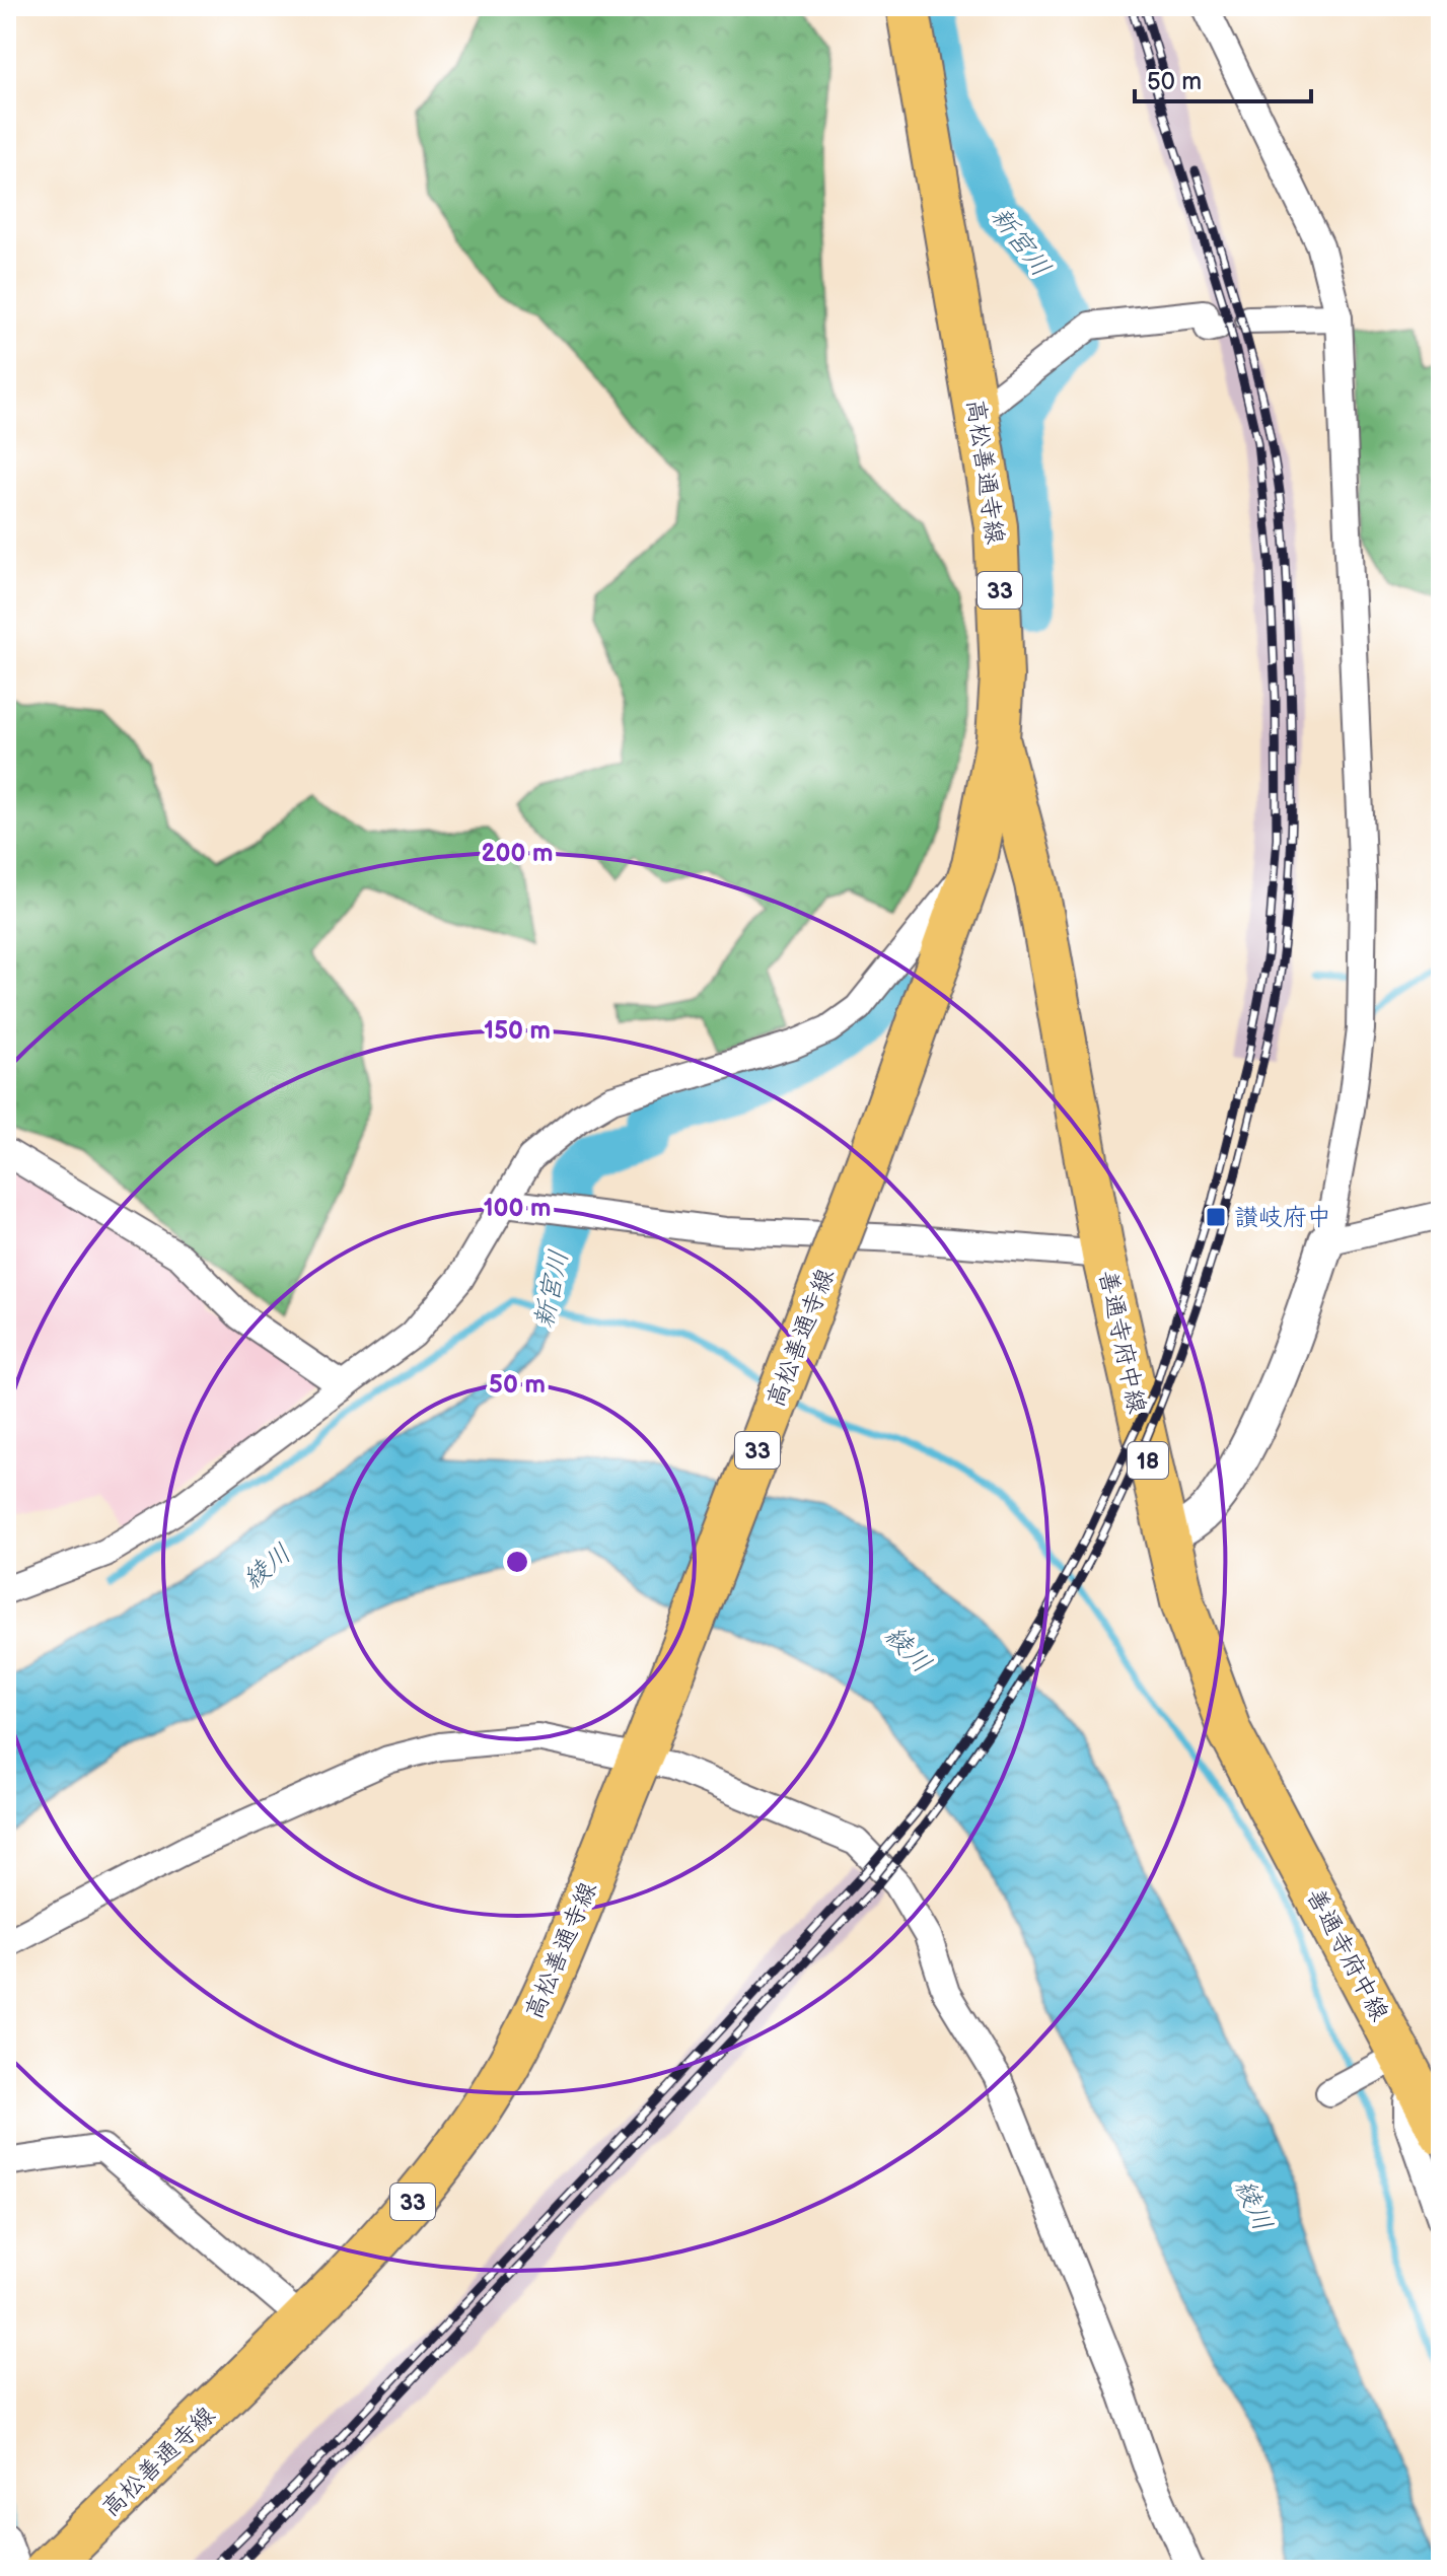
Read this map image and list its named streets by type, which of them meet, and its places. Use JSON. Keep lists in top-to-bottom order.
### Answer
{
  "streets": {
    "main road": [
      "高松善通寺線",
      "33",
      "善通寺府中線",
      "18"
    ]
  },
  "crossings": [
    ["高松善通寺線", "善通寺府中線"]
  ],
  "water": ["新宮川", "綾川"],
  "places": {
    "transit": ["讃岐府中"]
  },
  "scale_bar": "50 m",
  "rings": [
    "200 m",
    "150 m",
    "100 m",
    "50 m"
  ]
}
